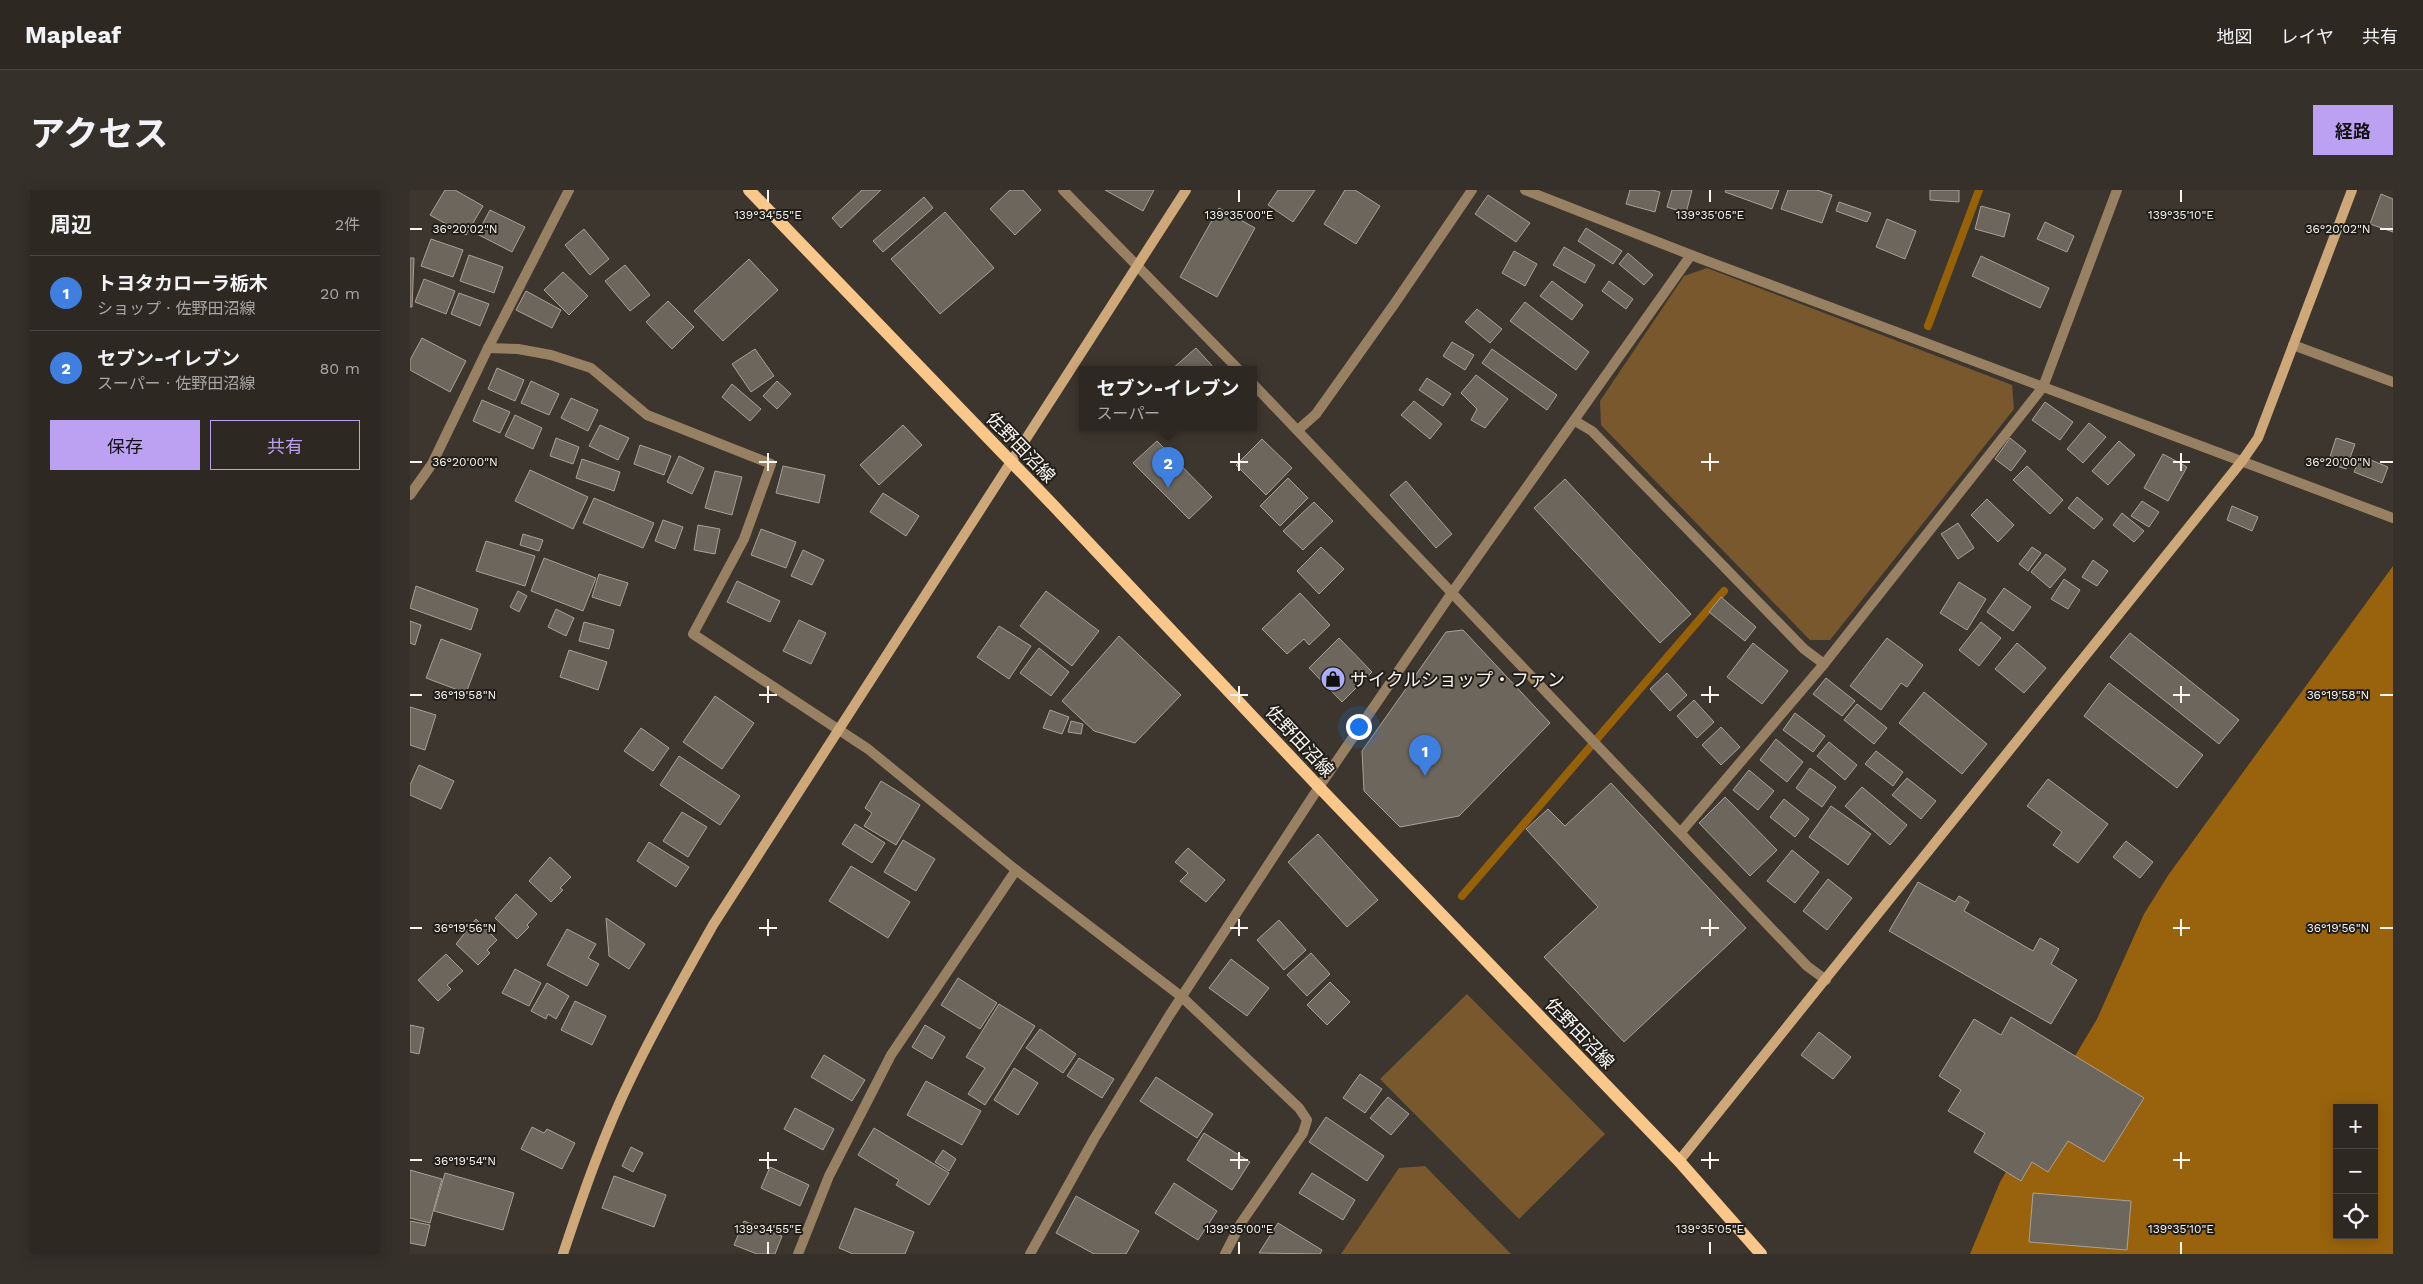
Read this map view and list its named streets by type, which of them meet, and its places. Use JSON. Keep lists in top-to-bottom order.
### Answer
{
  "streets": {
    "main road": ["佐野田沼線"]
  },
  "places": {
    "shop": ["サイクルショップ・ファン"]
  },
  "page": {
    "header": "Mapleaf",
    "nav": ["地図", "レイヤ", "共有"],
    "title": "アクセス",
    "buttons": [
      "経路",
      ["保存", "共有"]
    ],
    "heading": ["周辺", "2件"],
    "list": [
      {
        "mark": "1",
        "name": "トヨタカローラ栃木",
        "note": "ショップ · 佐野田沼線",
        "value": "20 m"
      },
      {
        "mark": "2",
        "name": "セブン-イレブン",
        "note": "スーパー · 佐野田沼線",
        "value": "80 m"
      }
    ],
    "popup": ["セブン-イレブン", "スーパー"],
    "pins": ["2", "1"],
    "map_buttons": ["+", "−"]
  },
  "coordinates": [
    "139°34'55\"E",
    "139°35'00\"E",
    "139°35'05\"E",
    "139°35'10\"E",
    "36°20'02\"N",
    "36°20'00\"N",
    "36°19'58\"N",
    "36°19'56\"N",
    "36°19'54\"N"
  ]
}
